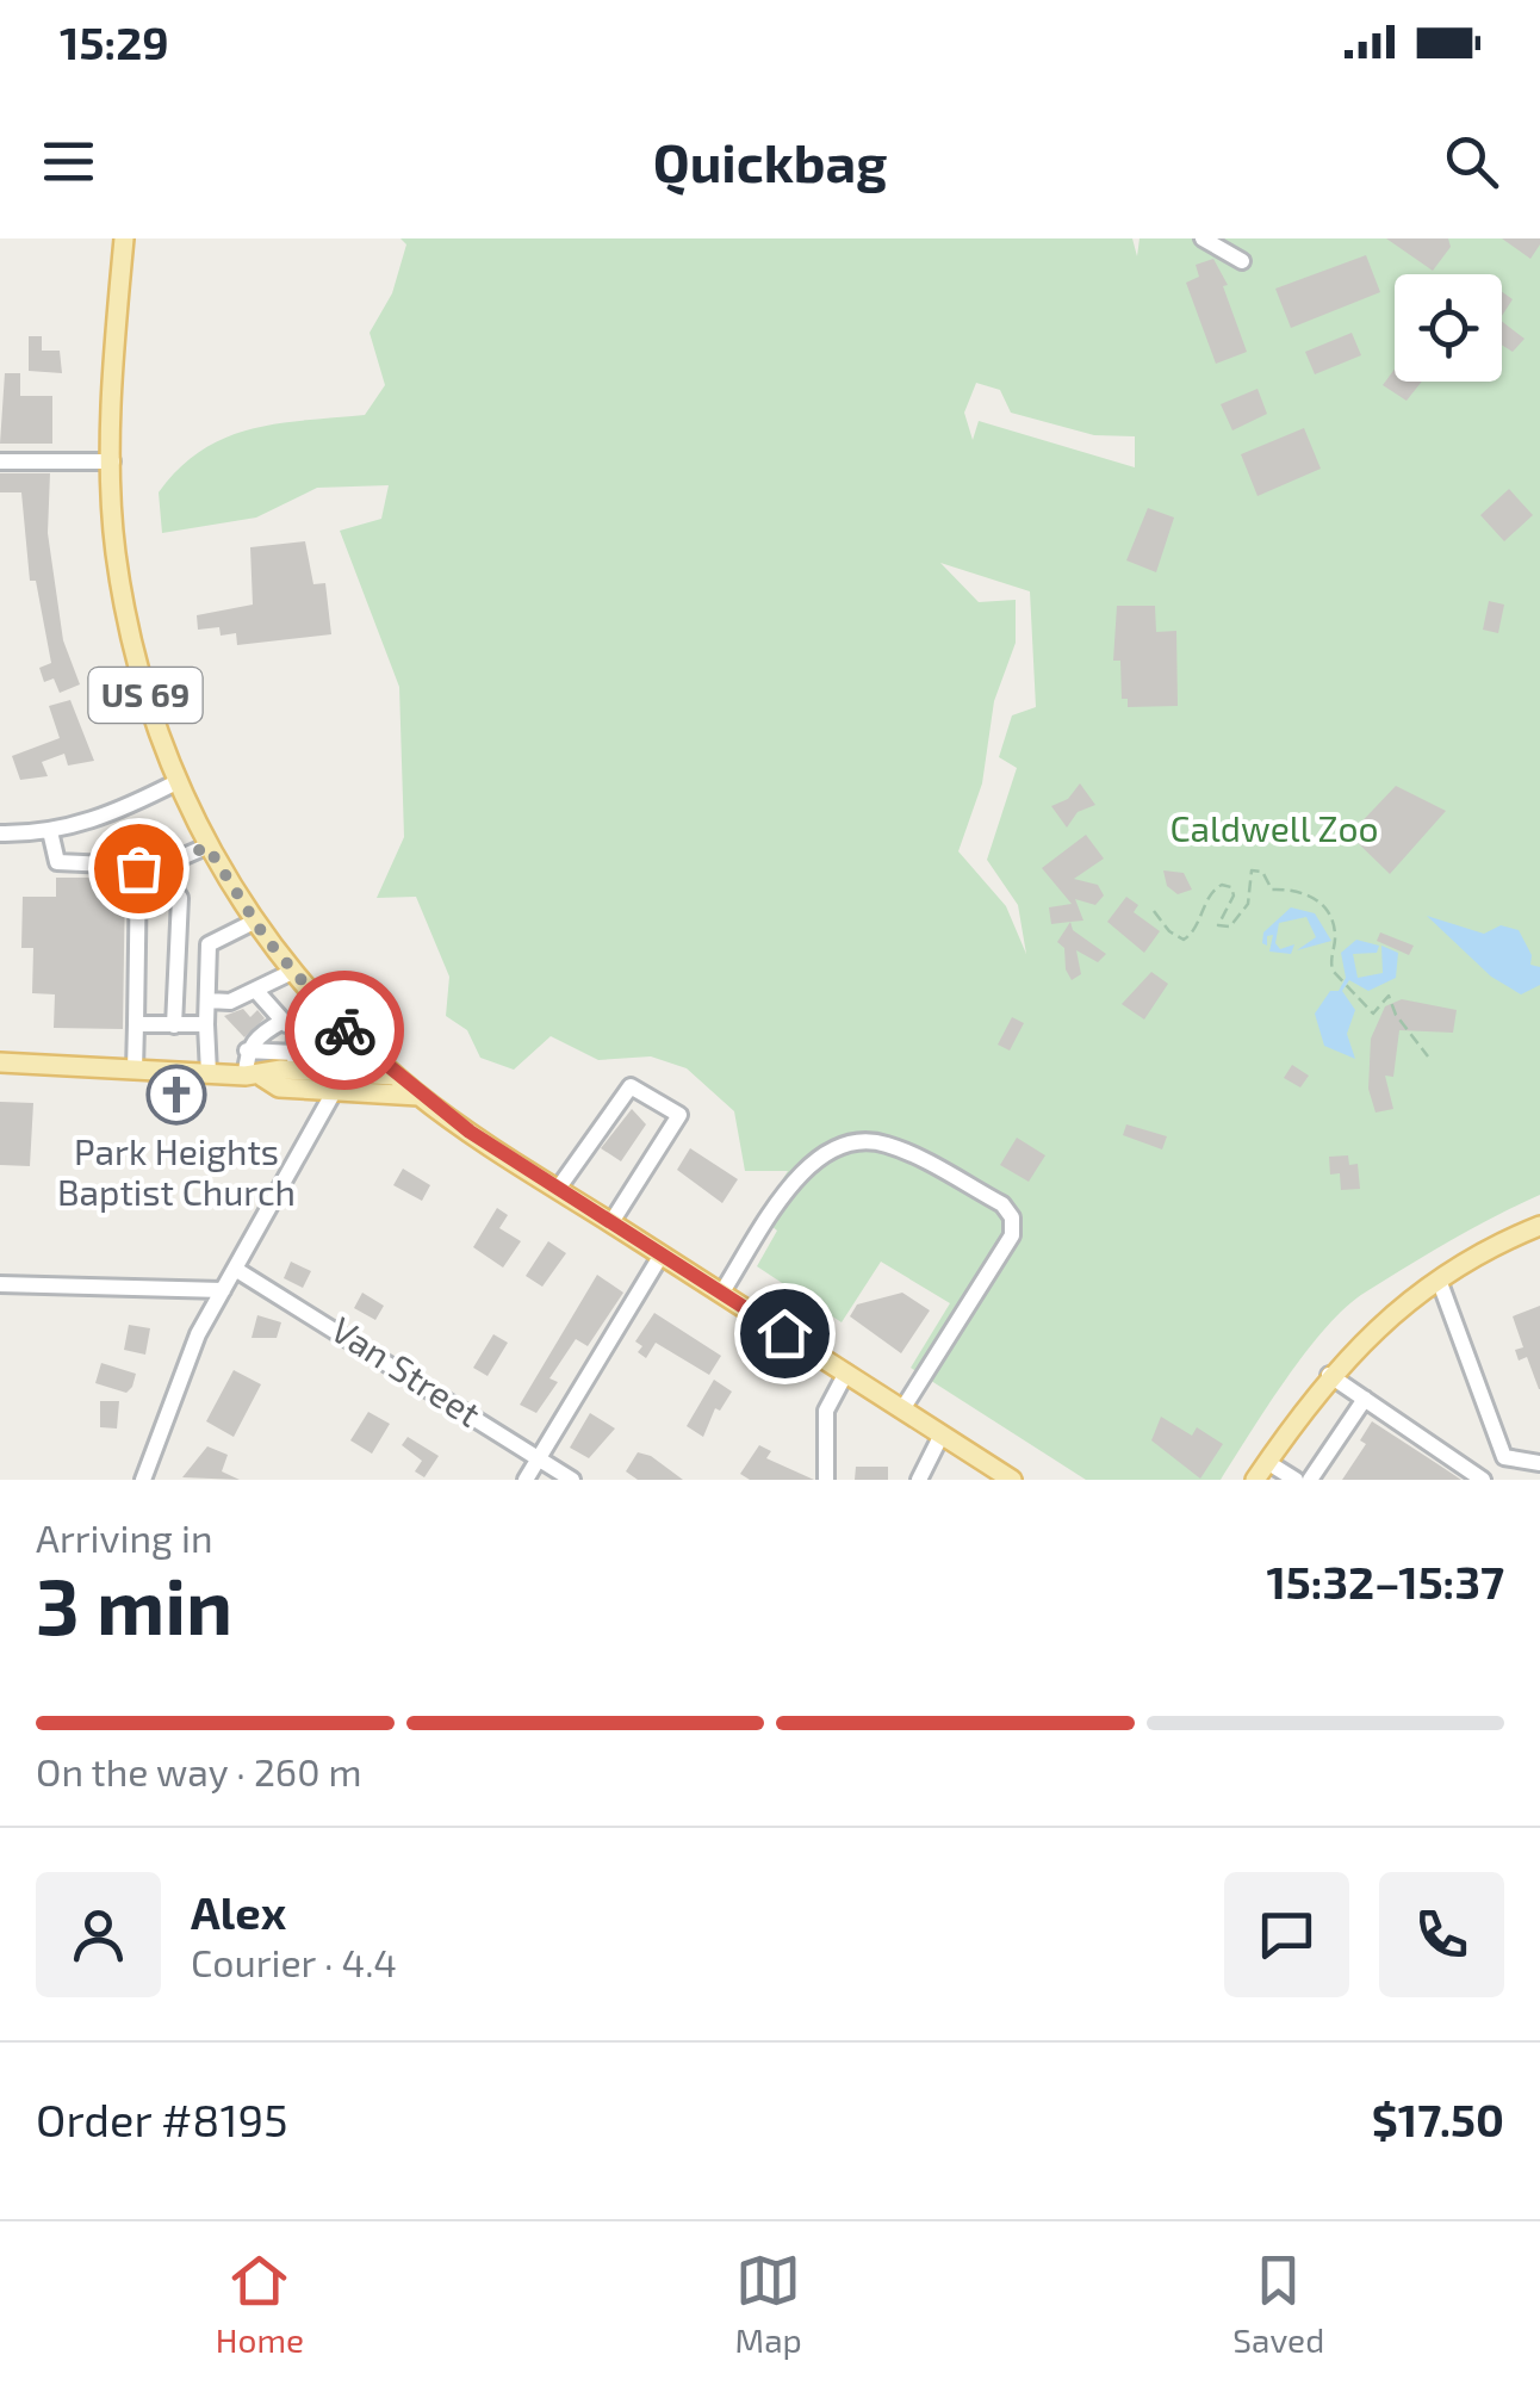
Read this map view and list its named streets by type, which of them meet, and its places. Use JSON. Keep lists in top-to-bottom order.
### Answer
{
  "streets": {
    "main road": ["US 69"],
    "street": ["Van Street"]
  },
  "parks": ["Caldwell Zoo"],
  "places": {
    "church": ["Park Heights Baptist Church"]
  },
  "page": {
    "status": "15:29",
    "header": "Quickbag",
    "heading": ["3 min", "Arriving in", "15:32–15:37"],
    "panel": [
      "Alex",
      "Courier · 4.4",
      "Order #8195",
      "$17.50"
    ],
    "bar": "On the way · 260 m",
    "tabs": ["Home", "Map", "Saved"]
  }
}
